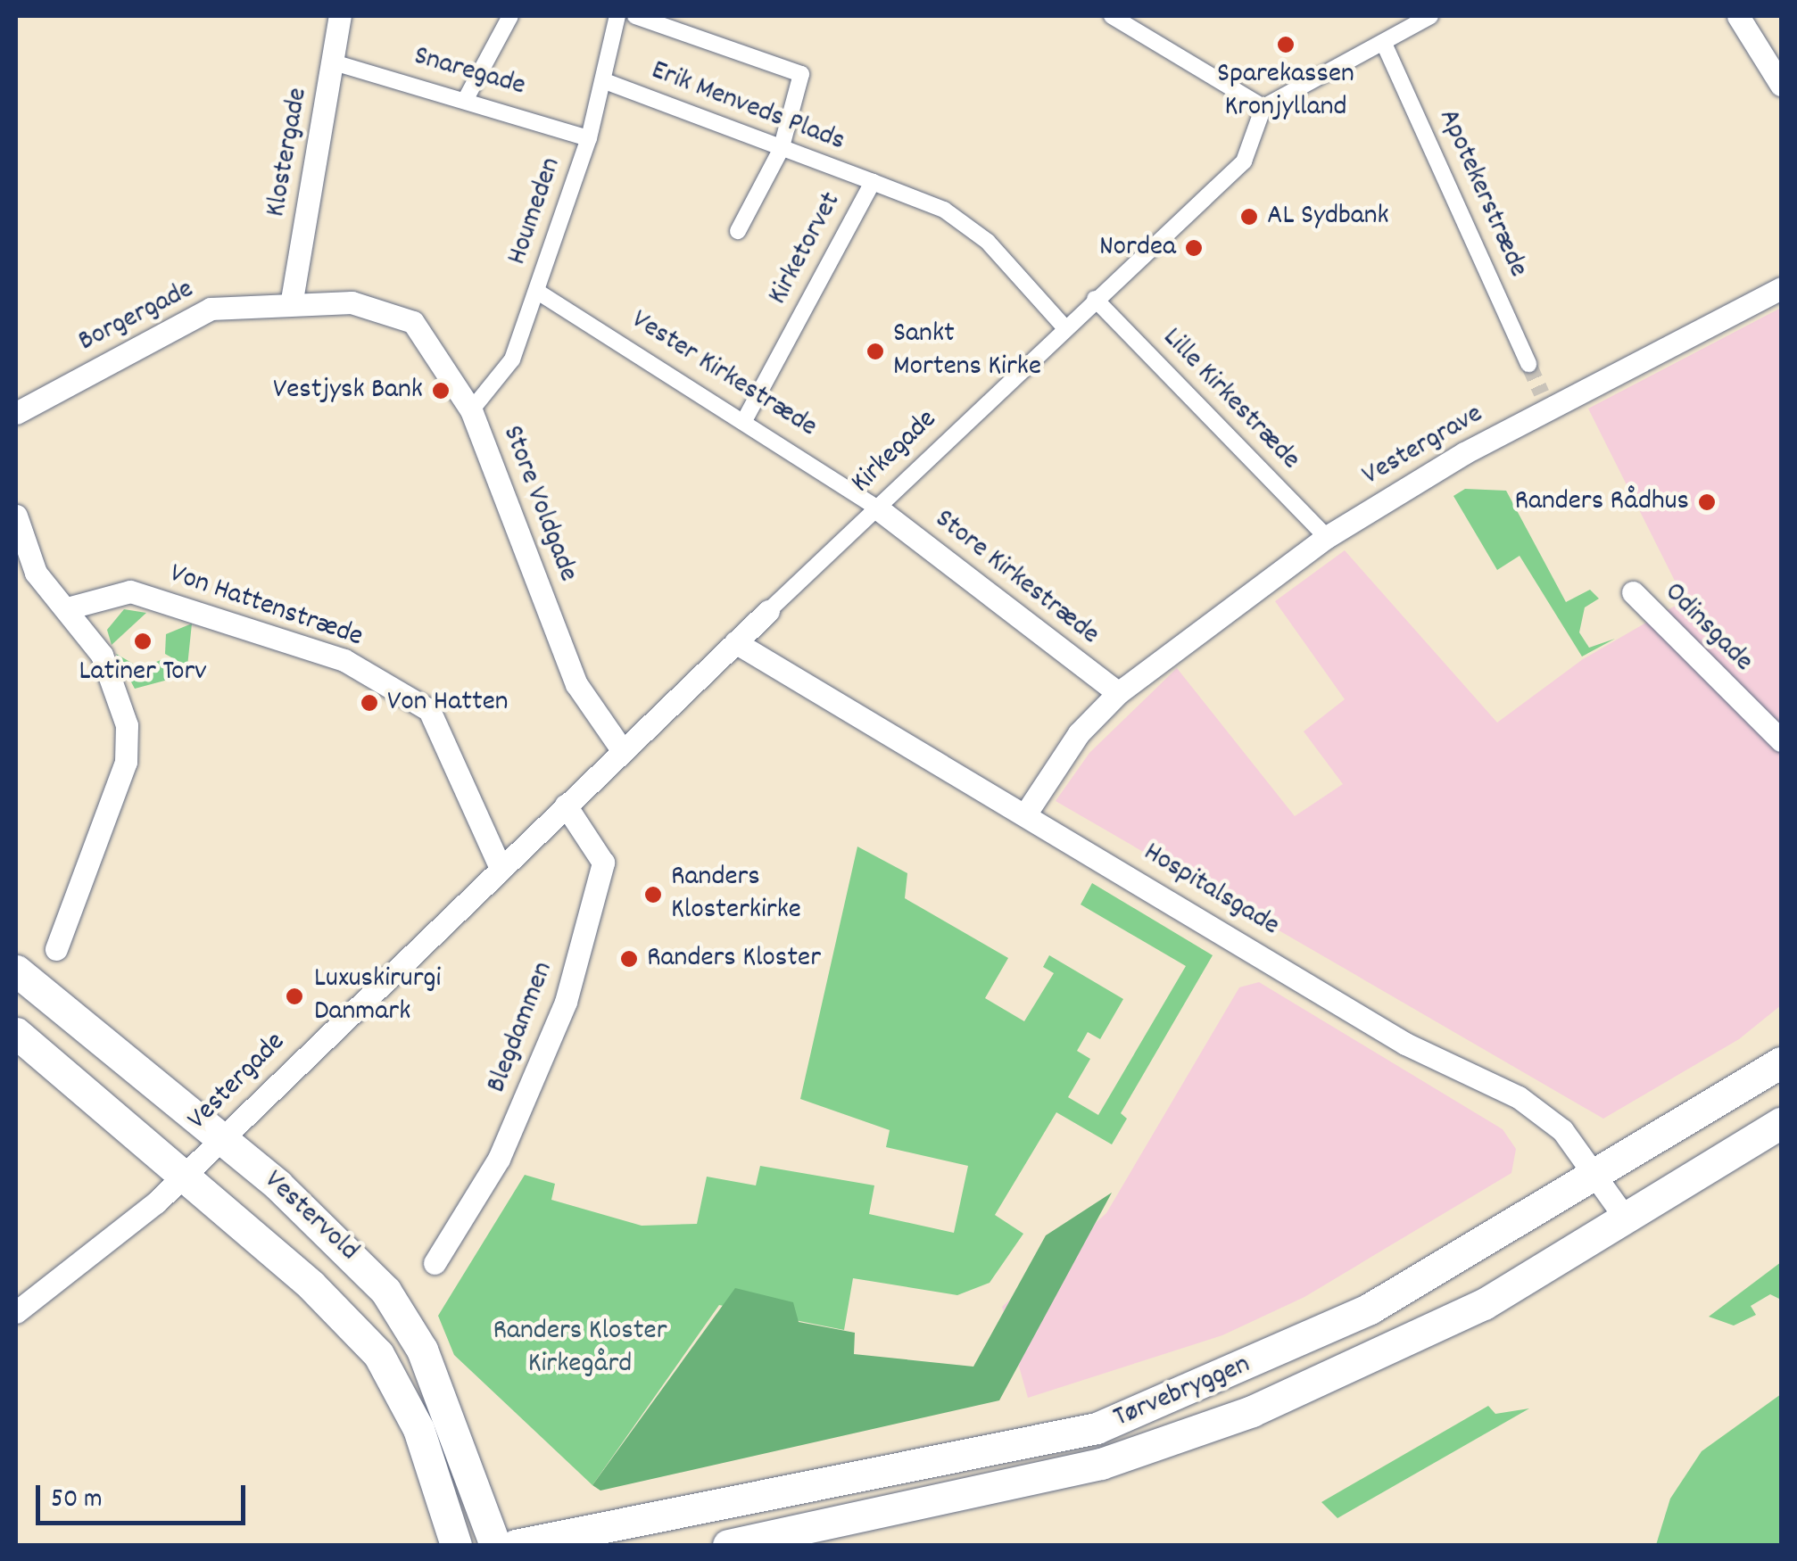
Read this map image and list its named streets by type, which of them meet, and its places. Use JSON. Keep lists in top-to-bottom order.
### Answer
{
  "streets": {
    "main road": ["Vestervold", "Tørvebryggen"],
    "street": [
      "Snaregade",
      "Erik Menveds Plads",
      "Klostergade",
      "Apotekerstræde",
      "Houmeden",
      "Kirketorvet",
      "Borgergade",
      "Vester Kirkestræde",
      "Lille Kirkestræde",
      "Vestergrave",
      "Kirkegade",
      "Store Voldgade",
      "Store Kirkestræde",
      "Von Hattenstræde",
      "Odinsgade",
      "Hospitalsgade",
      "Blegdammen",
      "Vestergade"
    ]
  },
  "crossings": [
    ["Snaregade", "Klostergade"],
    ["Snaregade", "Houmeden"],
    ["Erik Menveds Plads", "Houmeden"],
    ["Erik Menveds Plads", "Kirketorvet"],
    ["Klostergade", "Borgergade"],
    ["Klostergade", "Store Voldgade"],
    ["Houmeden", "Vester Kirkestræde"],
    ["Houmeden", "Store Voldgade"],
    ["Kirketorvet", "Vester Kirkestræde"],
    ["Kirketorvet", "Kirkegade"],
    ["Borgergade", "Store Voldgade"],
    ["Vester Kirkestræde", "Kirkegade"],
    ["Vester Kirkestræde", "Store Kirkestræde"],
    ["Lille Kirkestræde", "Vestergrave"],
    ["Lille Kirkestræde", "Kirkegade"],
    ["Vestergrave", "Store Kirkestræde"],
    ["Vestergrave", "Hospitalsgade"],
    ["Kirkegade", "Store Voldgade"],
    ["Kirkegade", "Store Kirkestræde"],
    ["Kirkegade", "Hospitalsgade"],
    ["Von Hattenstræde", "Vestergade"],
    ["Hospitalsgade", "Tørvebryggen"],
    ["Blegdammen", "Vestergade"],
    ["Vestergade", "Vestervold"]
  ],
  "parks": ["Randers Kloster Kirkegård"],
  "places": [
    "Sparekassen Kronjylland",
    "AL Sydbank",
    "Nordea",
    "Sankt Mortens Kirke",
    "Vestjysk Bank",
    "Randers Rådhus",
    "Latiner Torv",
    "Von Hatten",
    "Randers Klosterkirke",
    "Randers Kloster",
    "Luxuskirurgi Danmark"
  ],
  "scale_bar": "50 m"
}
